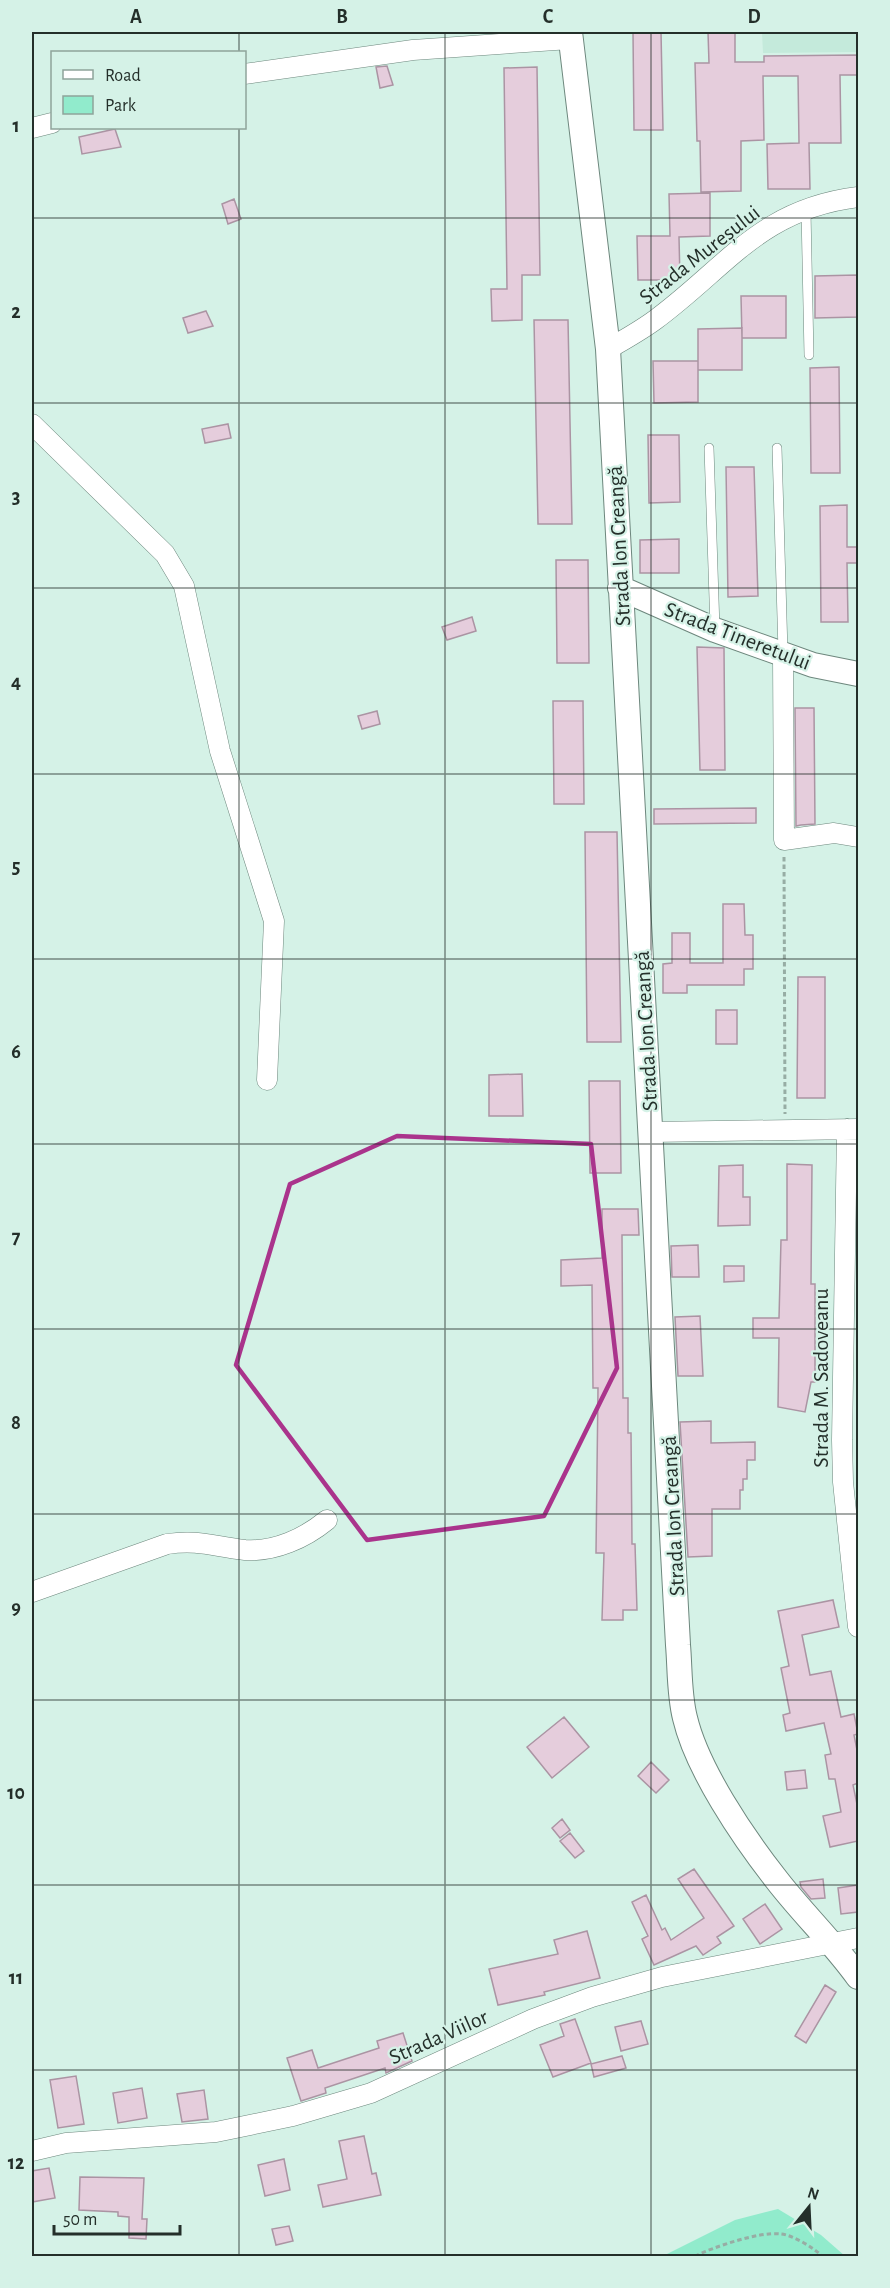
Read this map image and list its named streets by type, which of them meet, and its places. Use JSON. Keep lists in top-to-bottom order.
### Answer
{
  "streets": {
    "street": [
      "Strada Mureșului",
      "Strada Ion Creangă",
      "Strada Tineretului",
      "Strada M. Sadoveanu",
      "Strada Viilor"
    ]
  },
  "crossings": [
    ["Strada Mureșului", "Strada Ion Creangă"],
    ["Strada Ion Creangă", "Strada Tineretului"],
    ["Strada Ion Creangă", "Strada Viilor"]
  ],
  "legend": ["Road", "Park"],
  "scale_bar": "50 m",
  "north": "top",
  "grid": {
    "columns": [
      "A",
      "B",
      "C",
      "D"
    ],
    "rows": [
      "1",
      "2",
      "3",
      "4",
      "5",
      "6",
      "7",
      "8",
      "9",
      "10",
      "11",
      "12"
    ]
  }
}
